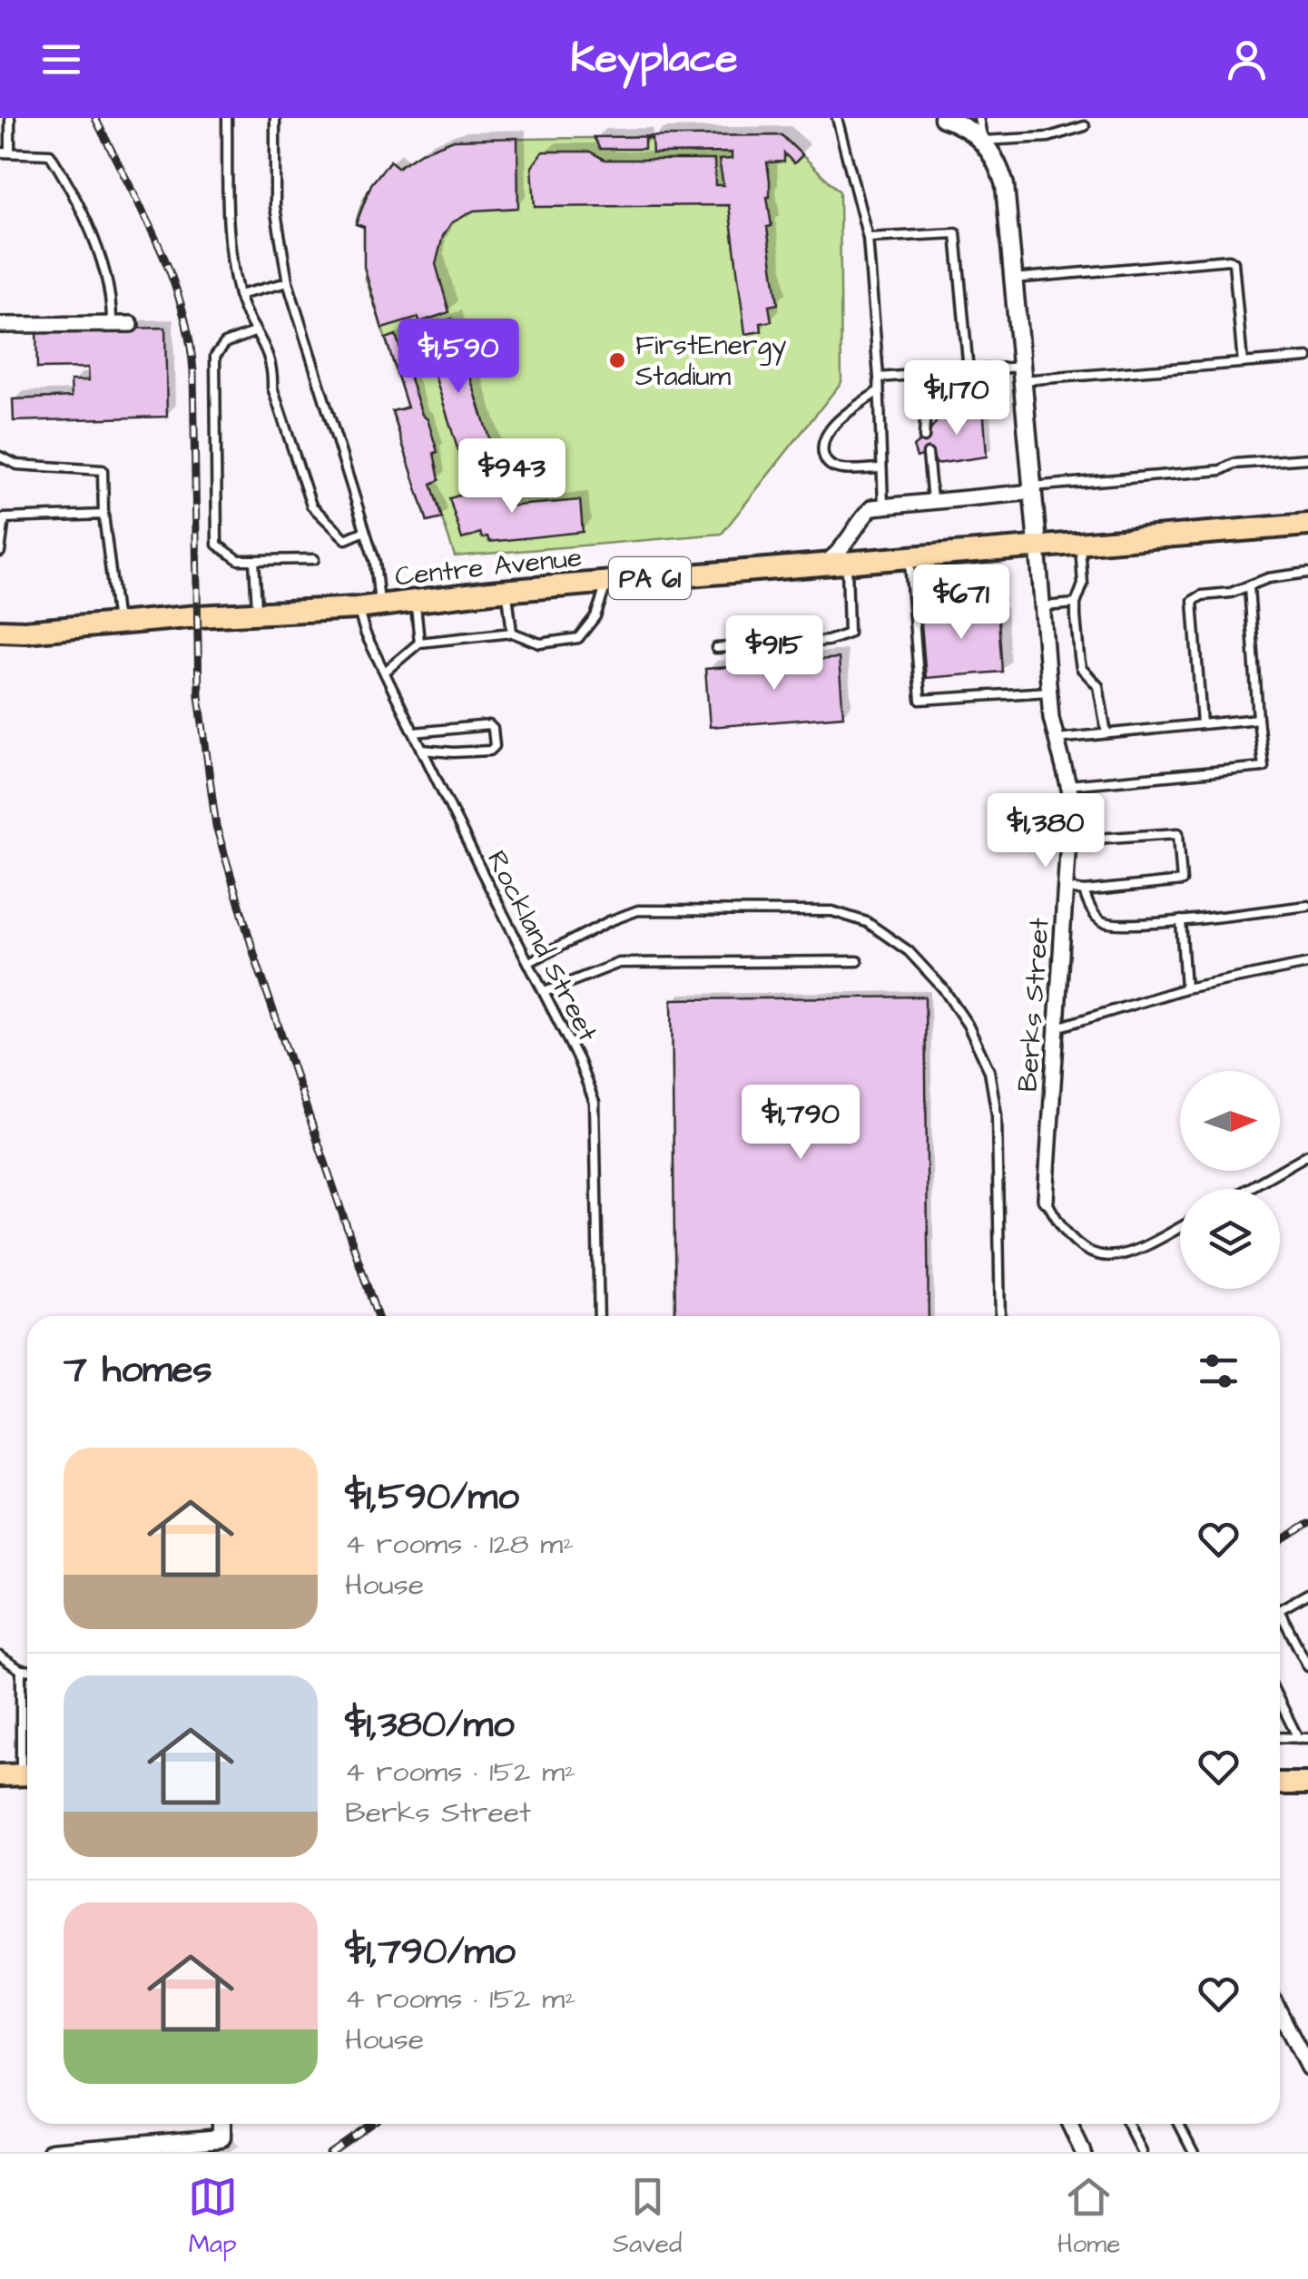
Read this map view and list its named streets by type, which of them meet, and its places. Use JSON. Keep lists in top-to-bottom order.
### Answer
{
  "streets": {
    "main road": ["Centre Avenue", "PA 61"],
    "street": ["Berks Street"],
    "lane": ["Rockland Street"]
  },
  "crossings": [
    ["Centre Avenue", "Rockland Street"],
    ["Centre Avenue", "Berks Street"]
  ],
  "places": ["FirstEnergy Stadium"],
  "north": "right",
  "page": {
    "header": "Keyplace",
    "price": [
      "$1,590",
      "$1,170",
      "$943",
      "$671",
      "$915",
      "$1,380",
      "$1,790"
    ],
    "heading": "7 homes",
    "list": [
      {
        "name": "$1,590/mo",
        "note": "4 rooms · 128 m² · House"
      },
      {
        "name": "$1,380/mo",
        "note": "4 rooms · 152 m² · Berks Street"
      },
      {
        "name": "$1,790/mo",
        "note": "4 rooms · 152 m² · House"
      }
    ],
    "tabs": ["Map", "Saved", "Home"]
  }
}
